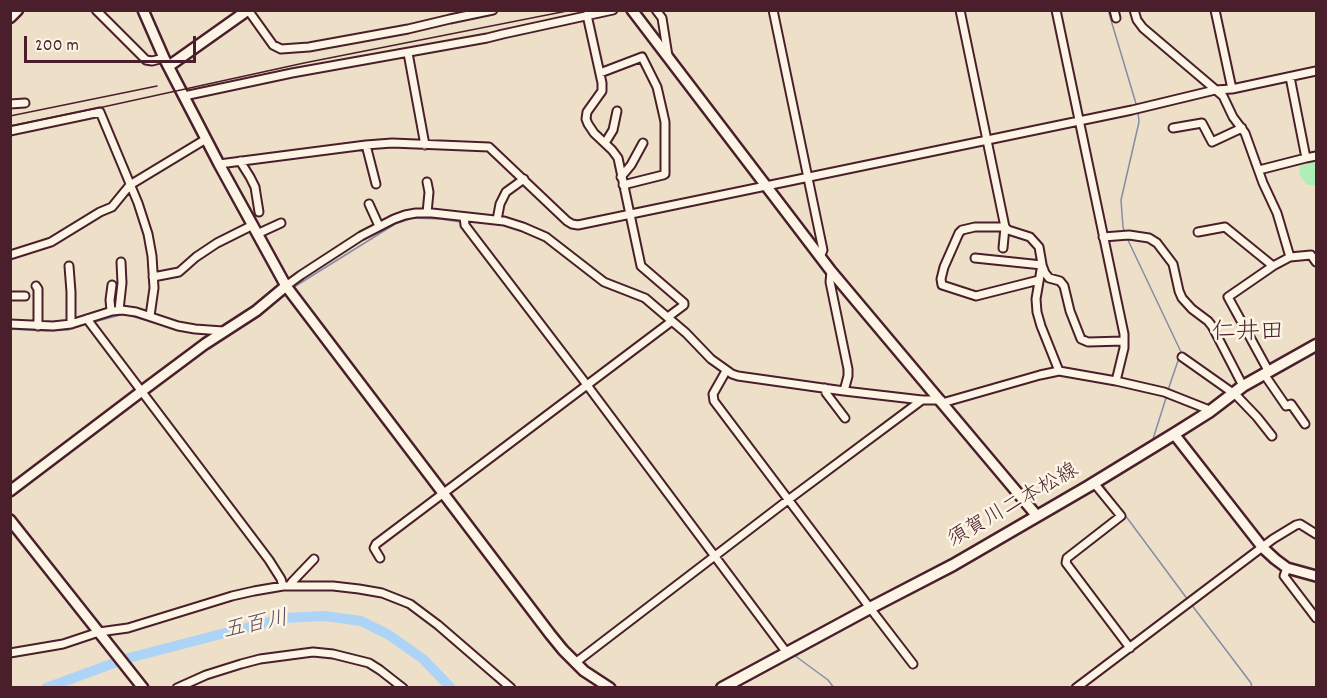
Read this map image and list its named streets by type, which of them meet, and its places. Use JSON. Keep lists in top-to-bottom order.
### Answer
{
  "streets": {
    "main road": ["須賀川二本松線"]
  },
  "districts": ["仁井田"],
  "water": ["五百川"],
  "scale_bar": "200 m"
}
